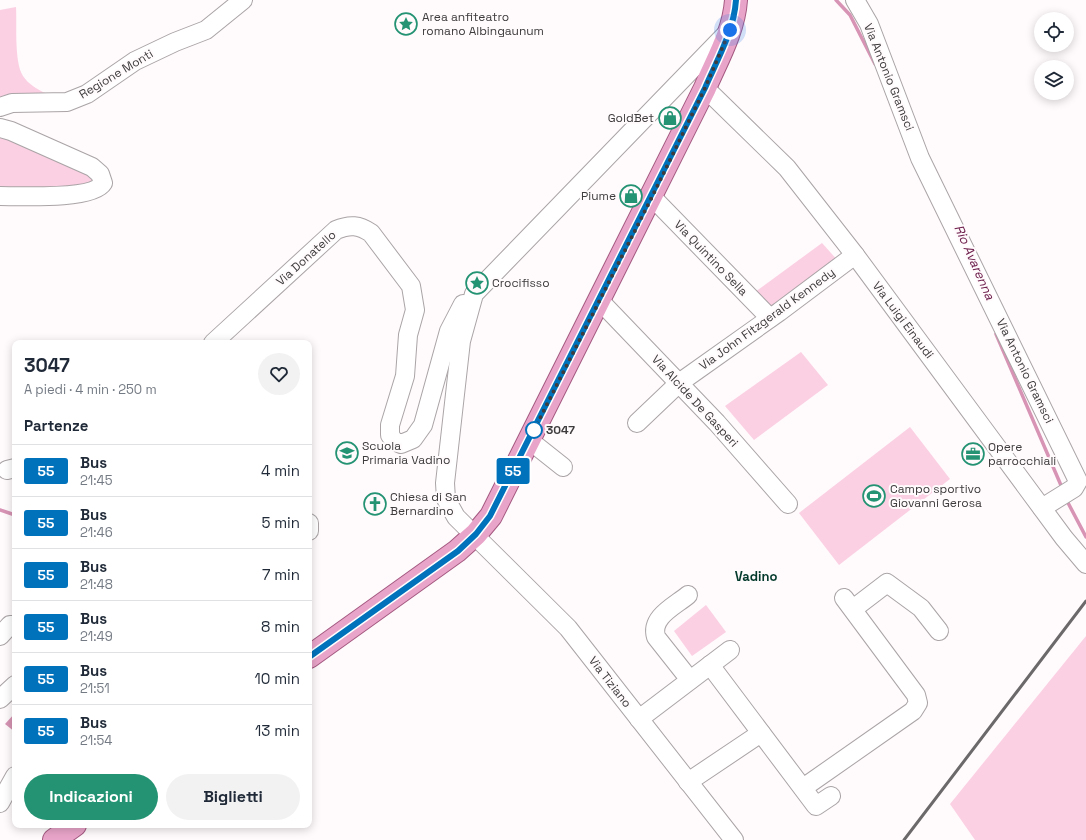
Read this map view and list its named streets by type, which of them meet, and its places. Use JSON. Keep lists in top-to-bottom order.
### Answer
{
  "streets": {
    "street": [
      "Regione Monti",
      "Via Antonio Gramsci",
      "Via Donatello",
      "Via Quintino Sella",
      "Via John Fitzgerald Kennedy",
      "Via Luigi Einaudi",
      "Via Alcide De Gasperi",
      "Via Tiziano"
    ]
  },
  "crossings": [
    ["Via Antonio Gramsci", "Via Luigi Einaudi"],
    ["Via Donatello", "Via Tiziano"],
    ["Via Quintino Sella", "Via John Fitzgerald Kennedy"],
    ["Via John Fitzgerald Kennedy", "Via Luigi Einaudi"],
    ["Via John Fitzgerald Kennedy", "Via Alcide De Gasperi"]
  ],
  "districts": ["Vadino"],
  "water": ["Rio Avarenna"],
  "places": {
    "place": ["Area anfiteatro romano Albingaunum", "Crocifisso"],
    "shop": ["GoldBet", "Piume"],
    "other": ["3047"],
    "school or university": ["Scuola Primaria Vadino"],
    "office": ["Opere parrocchiali"],
    "sports": ["Campo sportivo Giovanni Gerosa"],
    "church": ["Chiesa di San Bernardino"]
  },
  "lines": ["bus line 55"],
  "page": {
    "on_map": "55",
    "heading": [
      ["3047", "A piedi · 4 min · 250 m"],
      "Partenze"
    ],
    "list": [
      {
        "mark": "55",
        "name": "Bus",
        "note": "21:45",
        "value": "4 min"
      },
      {
        "mark": "55",
        "name": "Bus",
        "note": "21:46",
        "value": "5 min"
      },
      {
        "mark": "55",
        "name": "Bus",
        "note": "21:48",
        "value": "7 min"
      },
      {
        "mark": "55",
        "name": "Bus",
        "note": "21:49",
        "value": "8 min"
      },
      {
        "mark": "55",
        "name": "Bus",
        "note": "21:51",
        "value": "10 min"
      },
      {
        "mark": "55",
        "name": "Bus",
        "note": "21:54",
        "value": "13 min"
      }
    ],
    "buttons": ["Indicazioni", "Biglietti"]
  }
}
